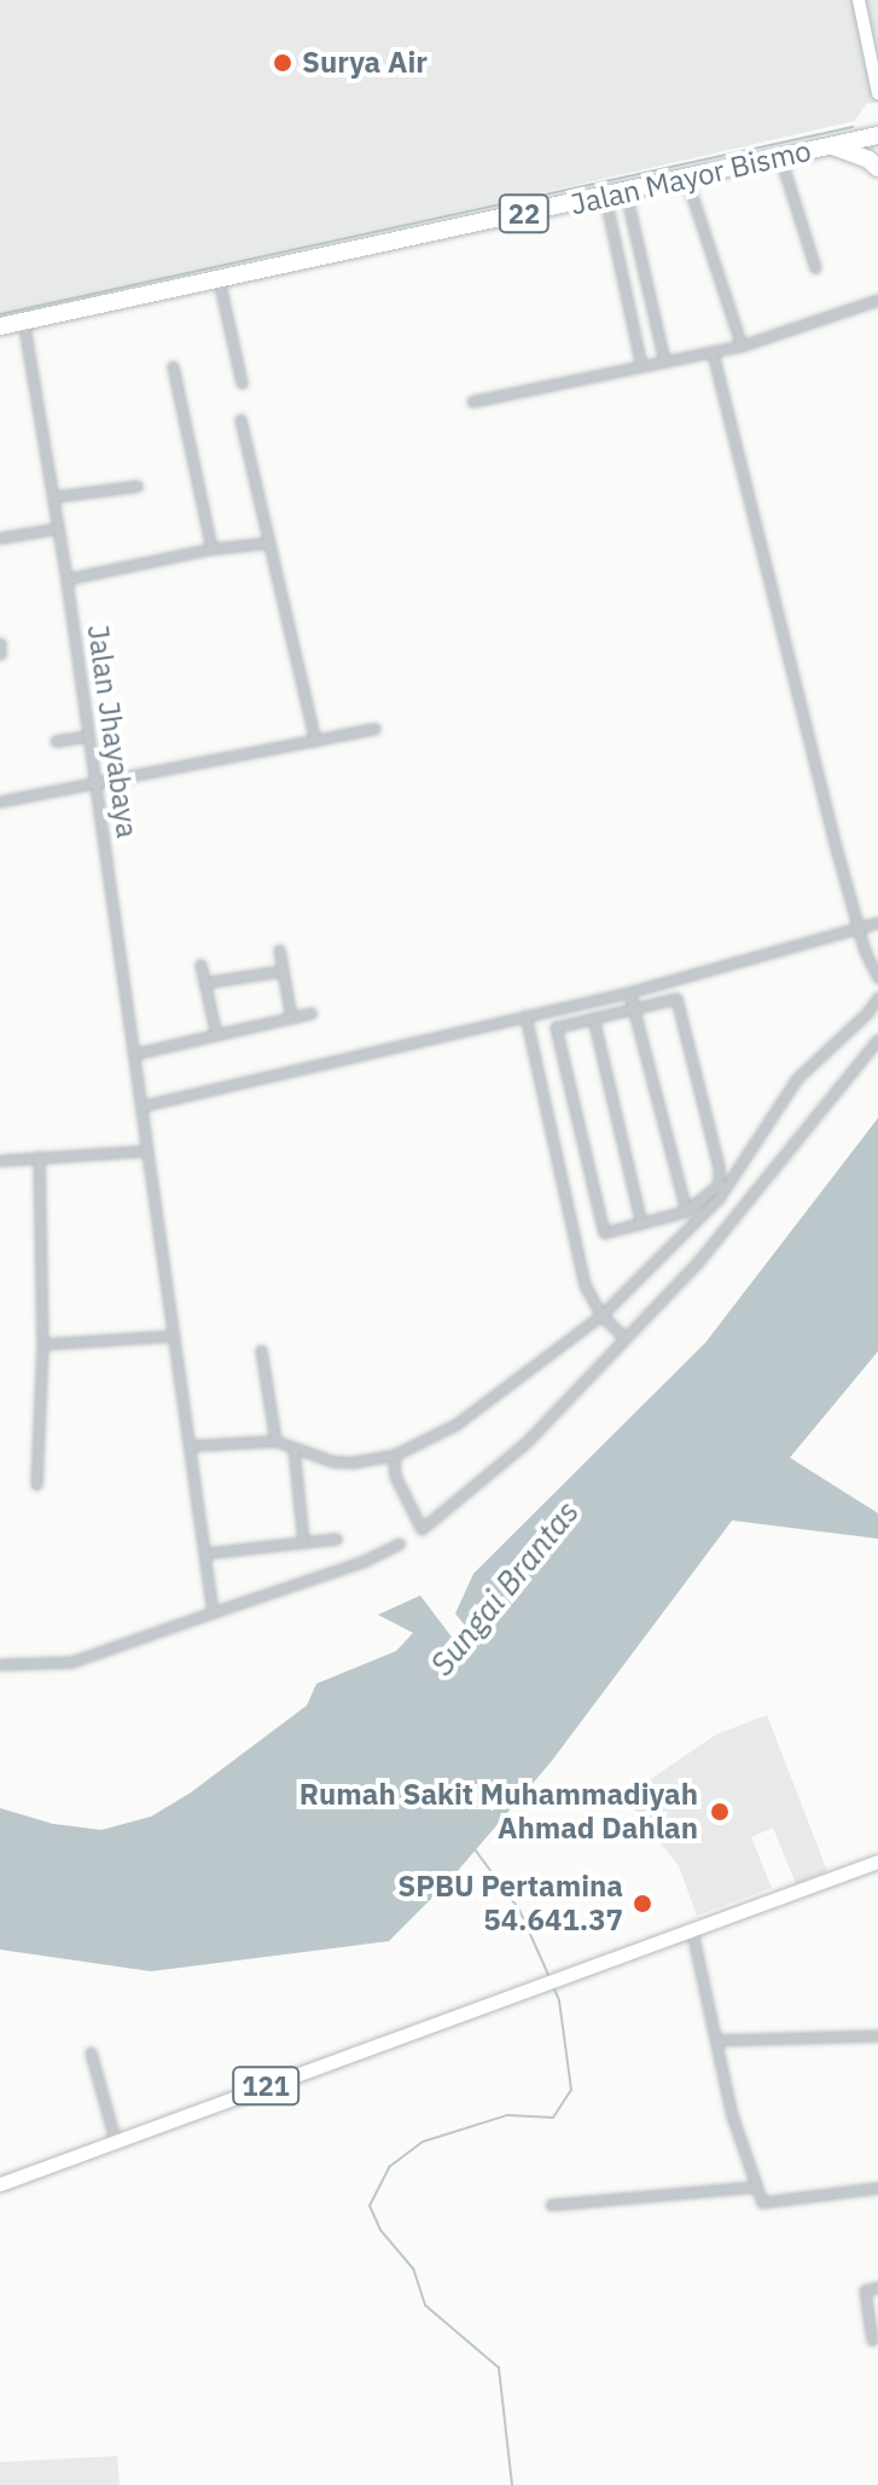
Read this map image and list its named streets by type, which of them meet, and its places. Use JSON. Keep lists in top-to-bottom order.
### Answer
{
  "streets": {
    "highway": ["Jalan Mayor Bismo", "22"],
    "main road": ["121"],
    "street": ["Jalan Jhayabaya"]
  },
  "crossings": [
    ["Jalan Mayor Bismo", "22"],
    ["22", "Jalan Jhayabaya"]
  ],
  "water": ["Sungai Brantas"],
  "places": ["Surya Air", "Rumah Sakit Muhammadiyah Ahmad Dahlan", "SPBU Pertamina 54.641.37"]
}
